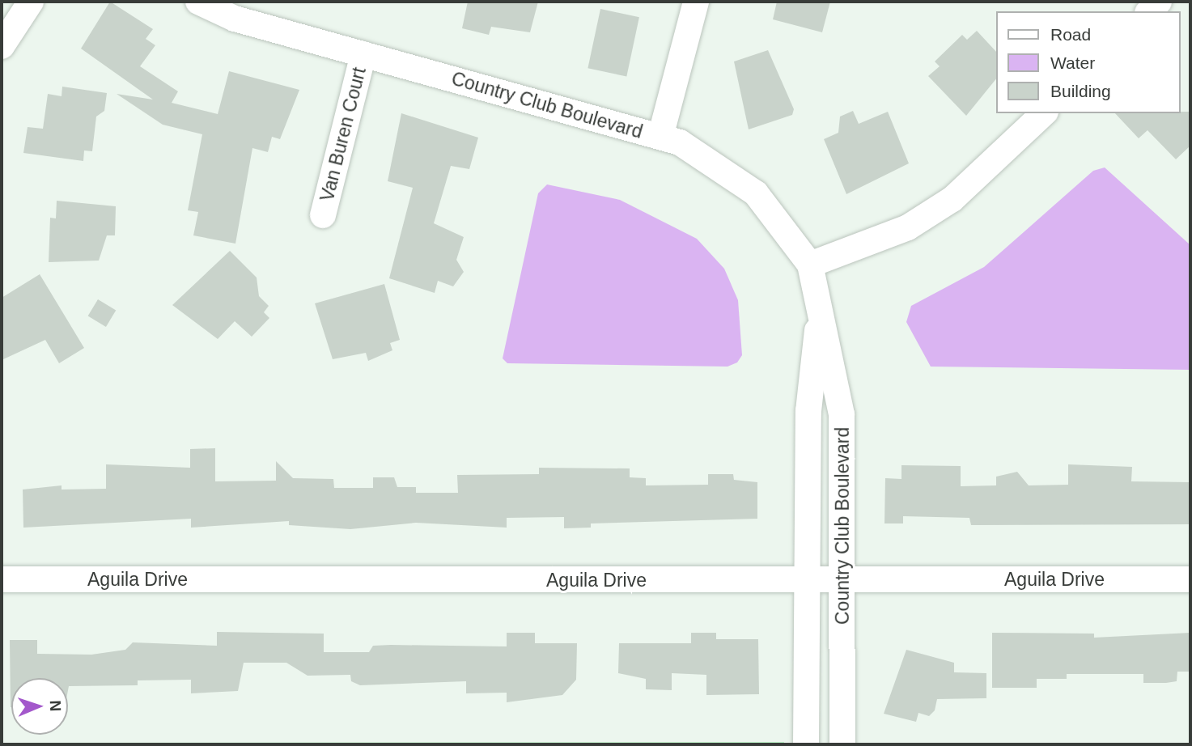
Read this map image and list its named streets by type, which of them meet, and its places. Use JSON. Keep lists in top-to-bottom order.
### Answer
{
  "streets": {
    "street": ["Country Club Boulevard", "Van Buren Court", "Aguila Drive"]
  },
  "crossings": [
    ["Country Club Boulevard", "Van Buren Court"],
    ["Country Club Boulevard", "Aguila Drive"]
  ],
  "legend": ["Road", "Water", "Building"],
  "north": "right"
}
